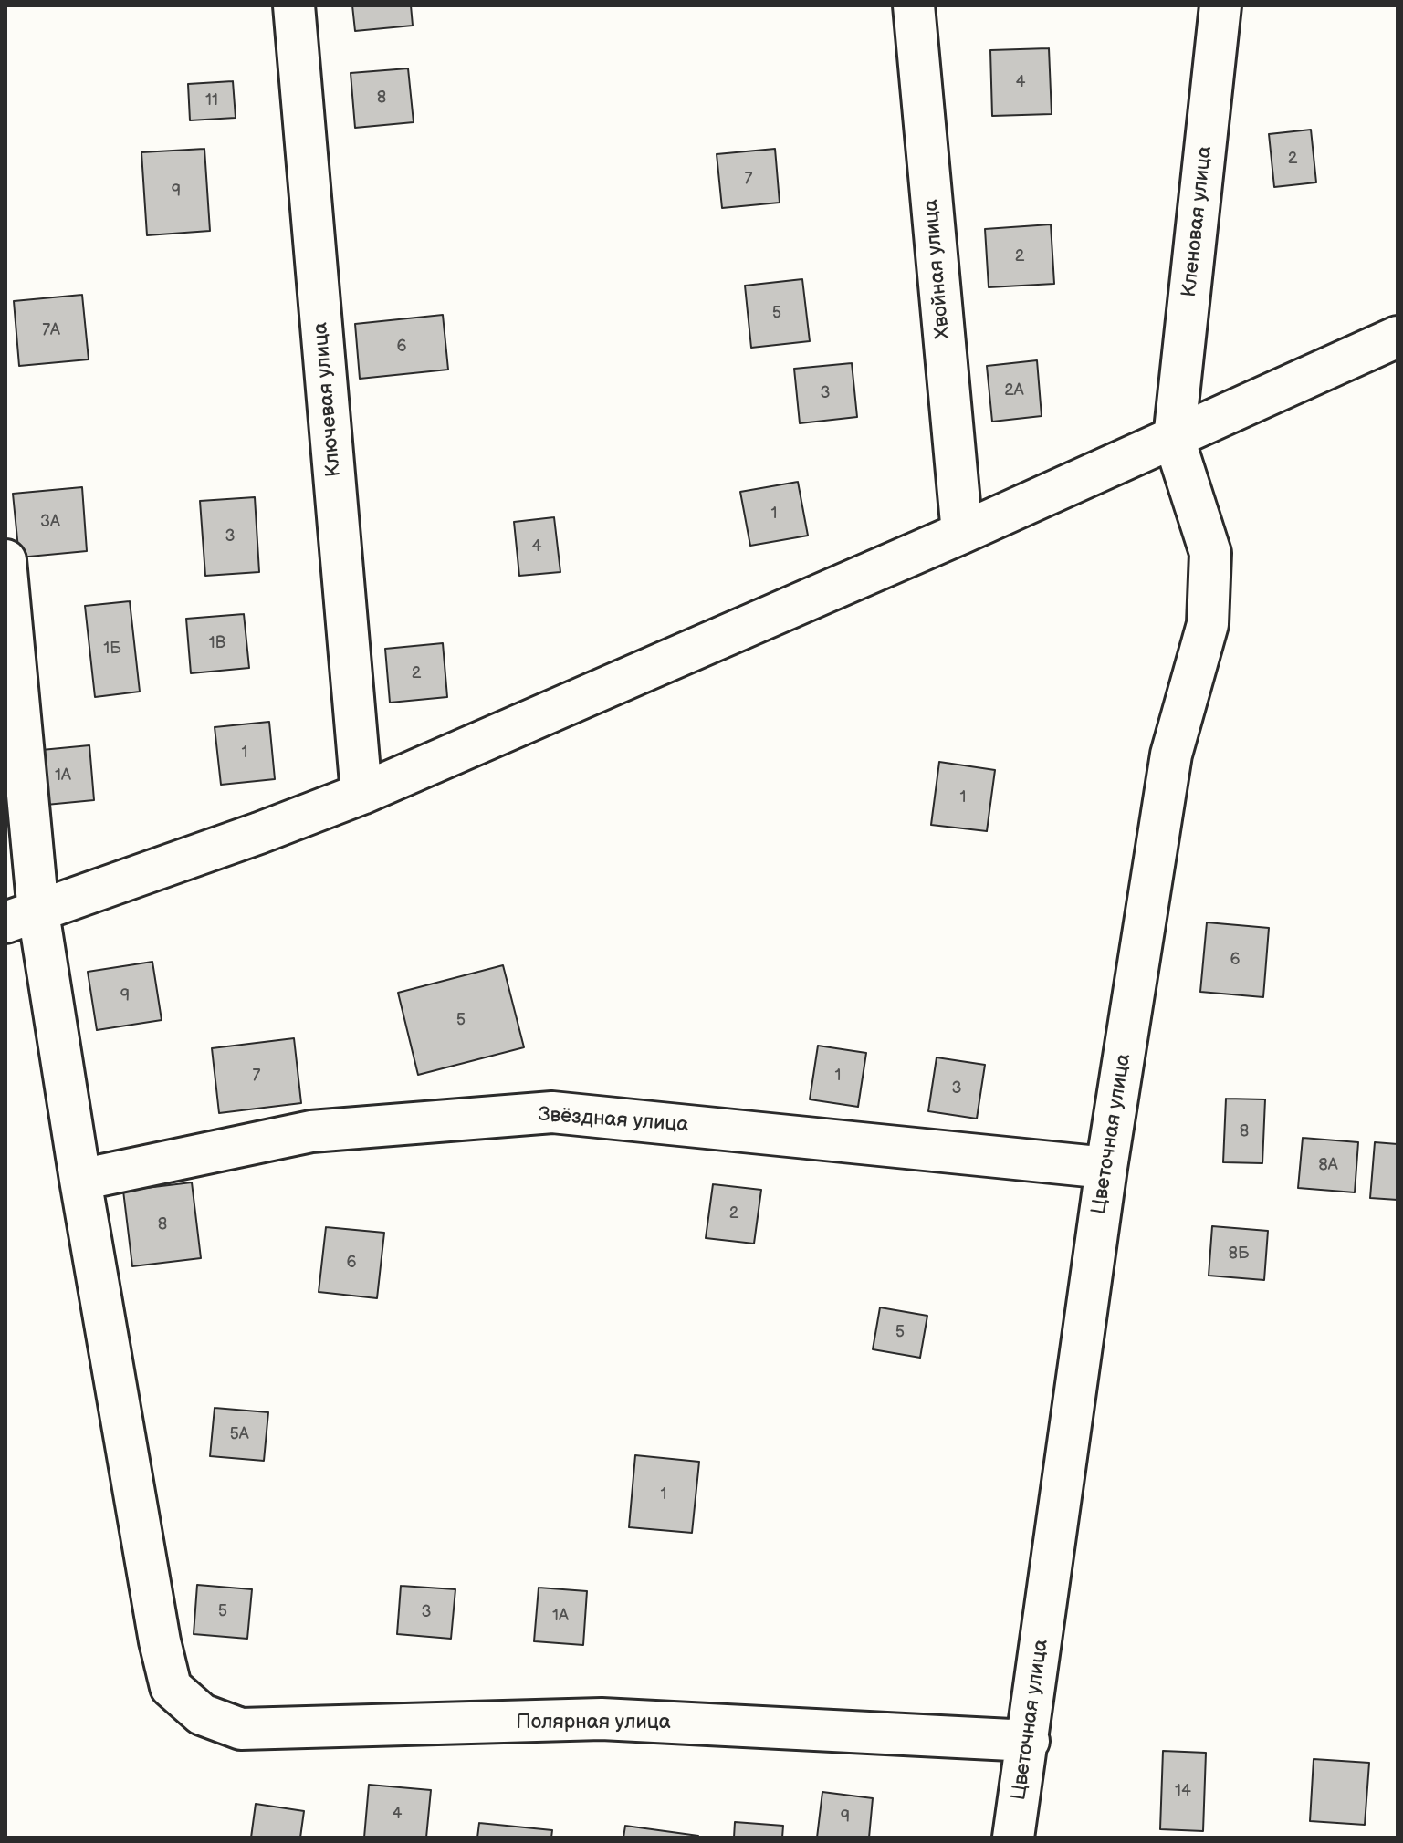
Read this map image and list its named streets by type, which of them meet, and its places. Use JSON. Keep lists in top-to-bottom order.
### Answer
{
  "streets": {
    "street": [
      "Кленовая улица",
      "Хвойная улица",
      "Ключевая улица",
      "Звёздная улица",
      "Цветочная улица",
      "Полярная улица"
    ]
  },
  "crossings": [
    ["Кленовая улица", "Цветочная улица"],
    ["Звёздная улица", "Цветочная улица"],
    ["Звёздная улица", "Полярная улица"],
    ["Цветочная улица", "Полярная улица"]
  ],
  "house_numbers": [
    "4",
    "8",
    "11",
    "2",
    "7",
    "9",
    "2",
    "5",
    "7А",
    "6",
    "2А",
    "3",
    "1",
    "3А",
    "3",
    "4",
    "1В",
    "1Б",
    "2",
    "1",
    "1А",
    "1",
    "6",
    "9",
    "5",
    "7",
    "1",
    "3",
    "8",
    "8А",
    "2",
    "8",
    "8Б",
    "6",
    "5",
    "5А",
    "1",
    "5",
    "3",
    "1А",
    "14",
    "4",
    "9"
  ]
}
